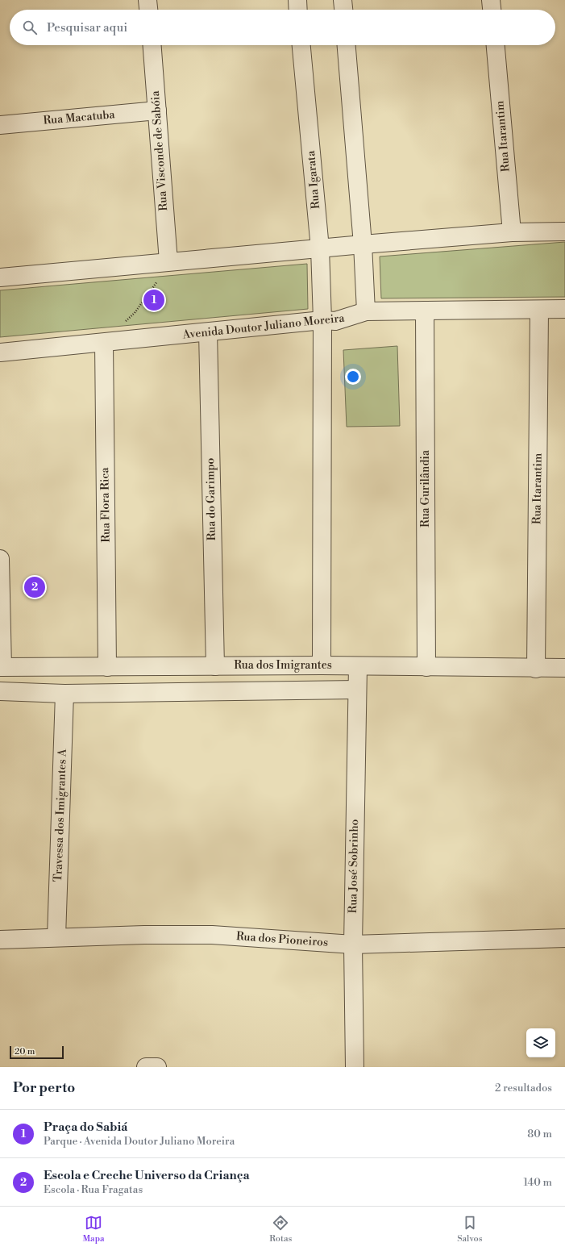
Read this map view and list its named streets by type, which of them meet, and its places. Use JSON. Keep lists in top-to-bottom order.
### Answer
{
  "streets": {
    "street": [
      "Rua Macatuba",
      "Rua Itarantim",
      "Rua Visconde de Sabóia",
      "Rua Igarata",
      "Avenida Doutor Juliano Moreira",
      "Rua Gurilândia",
      "Rua do Garimpo",
      "Rua Flora Rica",
      "Rua dos Imigrantes",
      "Travessa dos Imigrantes A",
      "Rua José Sobrinho",
      "Rua dos Pioneiros"
    ]
  },
  "crossings": [
    ["Rua Macatuba", "Rua Visconde de Sabóia"],
    ["Rua Itarantim", "Avenida Doutor Juliano Moreira"],
    ["Rua Itarantim", "Rua dos Imigrantes"],
    ["Rua Igarata", "Avenida Doutor Juliano Moreira"],
    ["Avenida Doutor Juliano Moreira", "Rua Gurilândia"],
    ["Avenida Doutor Juliano Moreira", "Rua do Garimpo"],
    ["Avenida Doutor Juliano Moreira", "Rua Flora Rica"],
    ["Rua Gurilândia", "Rua dos Imigrantes"],
    ["Rua do Garimpo", "Rua dos Imigrantes"],
    ["Rua Flora Rica", "Rua dos Imigrantes"],
    ["Rua dos Imigrantes", "Rua José Sobrinho"],
    ["Travessa dos Imigrantes A", "Rua dos Pioneiros"],
    ["Rua José Sobrinho", "Rua dos Pioneiros"]
  ],
  "scale_bar": "20 m",
  "page": {
    "search": "Pesquisar aqui",
    "pins": ["1", "2"],
    "scale": "20 m",
    "heading": ["Por perto", "2 resultados"],
    "list": [
      {
        "mark": "1",
        "name": "Praça do Sabiá",
        "note": "Parque · Avenida Doutor Juliano Moreira",
        "value": "80 m"
      },
      {
        "mark": "2",
        "name": "Escola e Creche Universo da Criança",
        "note": "Escola · Rua Fragatas",
        "value": "140 m"
      }
    ],
    "nav": ["Mapa", "Rotas", "Salvos"]
  }
}
